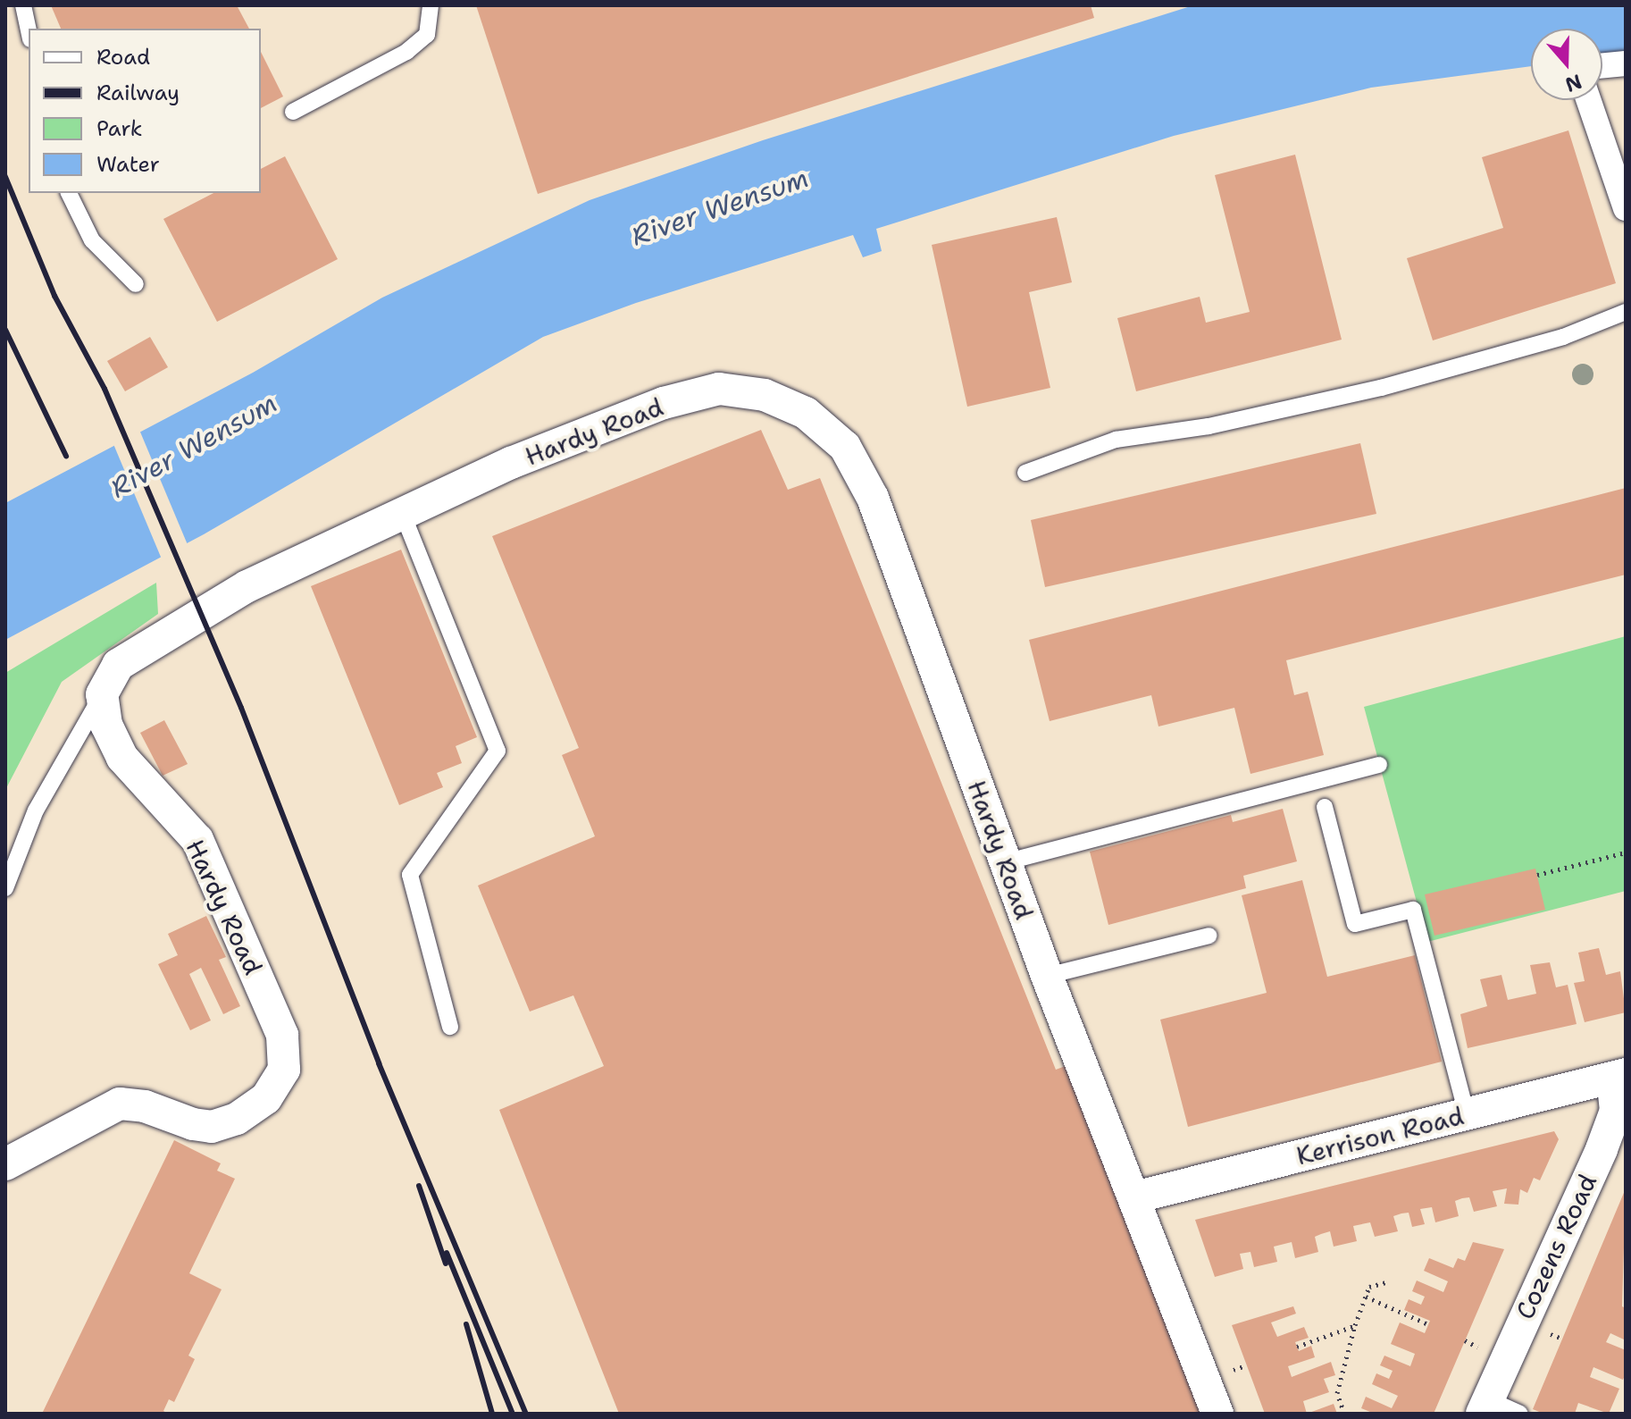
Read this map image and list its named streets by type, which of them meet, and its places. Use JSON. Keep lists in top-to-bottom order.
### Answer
{
  "streets": {
    "street": ["Hardy Road", "Kerrison Road", "Cozens Road"]
  },
  "crossings": [
    ["Hardy Road", "Kerrison Road"],
    ["Kerrison Road", "Cozens Road"]
  ],
  "water": ["River Wensum"],
  "legend": [
    "Road",
    "Railway",
    "Park",
    "Water"
  ],
  "north": "bottom"
}
